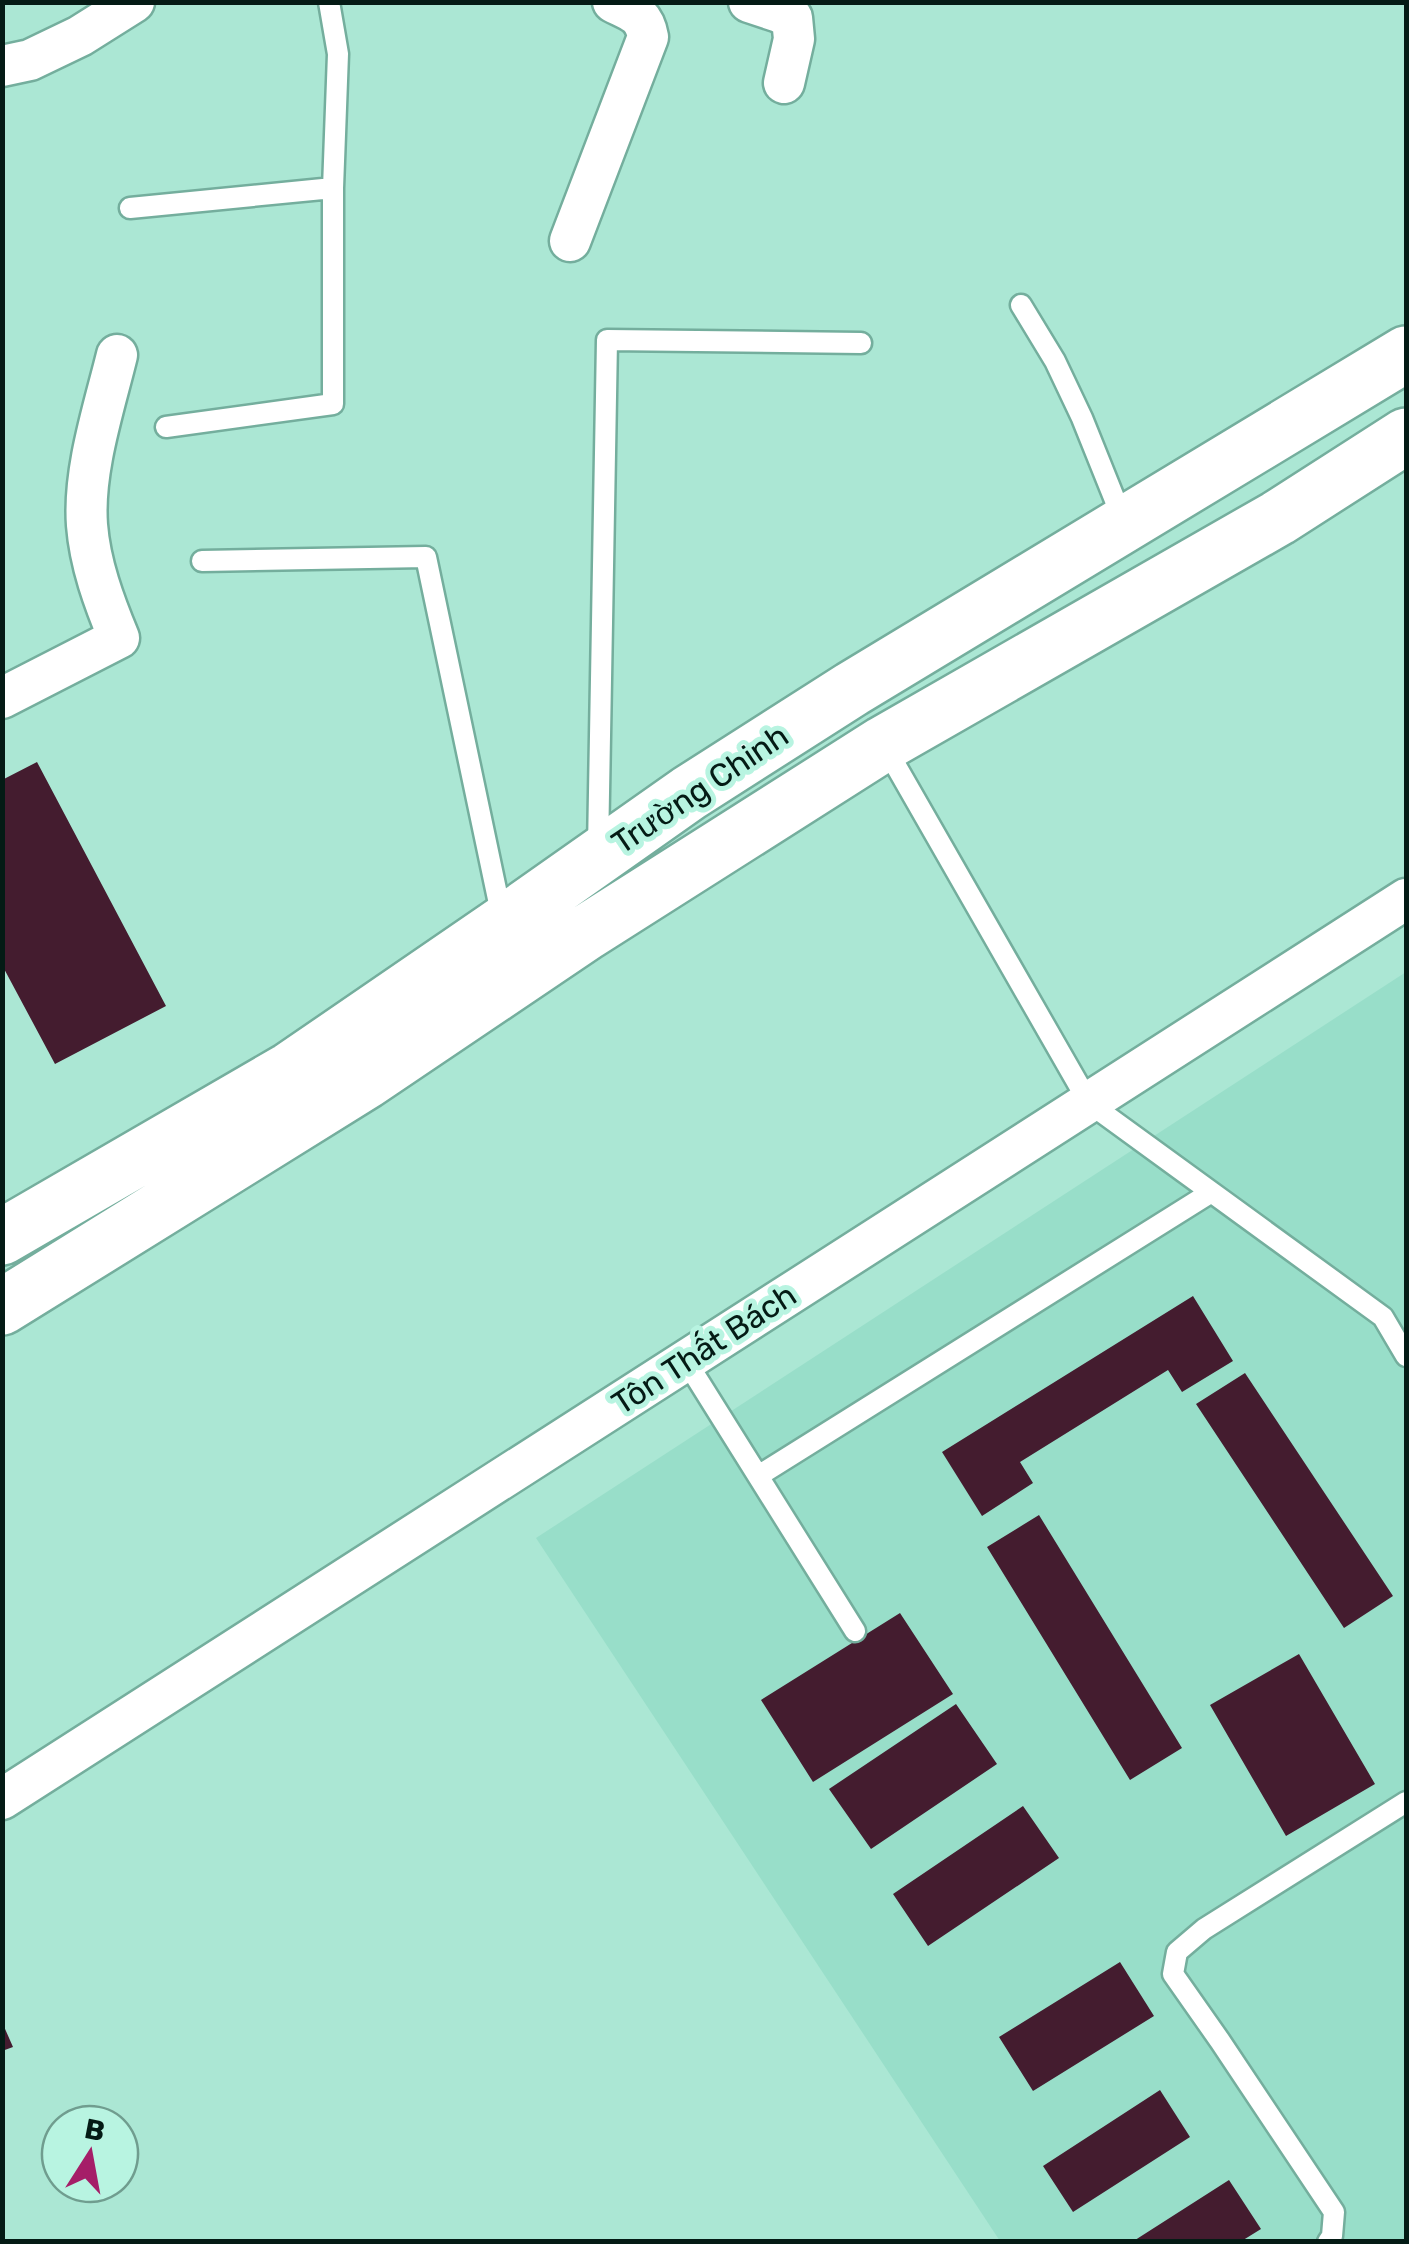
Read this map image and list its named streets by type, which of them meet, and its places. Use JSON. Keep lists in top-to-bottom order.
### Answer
{
  "streets": {
    "highway": ["Trường Chinh"],
    "street": ["Tôn Thất Bách"]
  },
  "north": "top"
}
